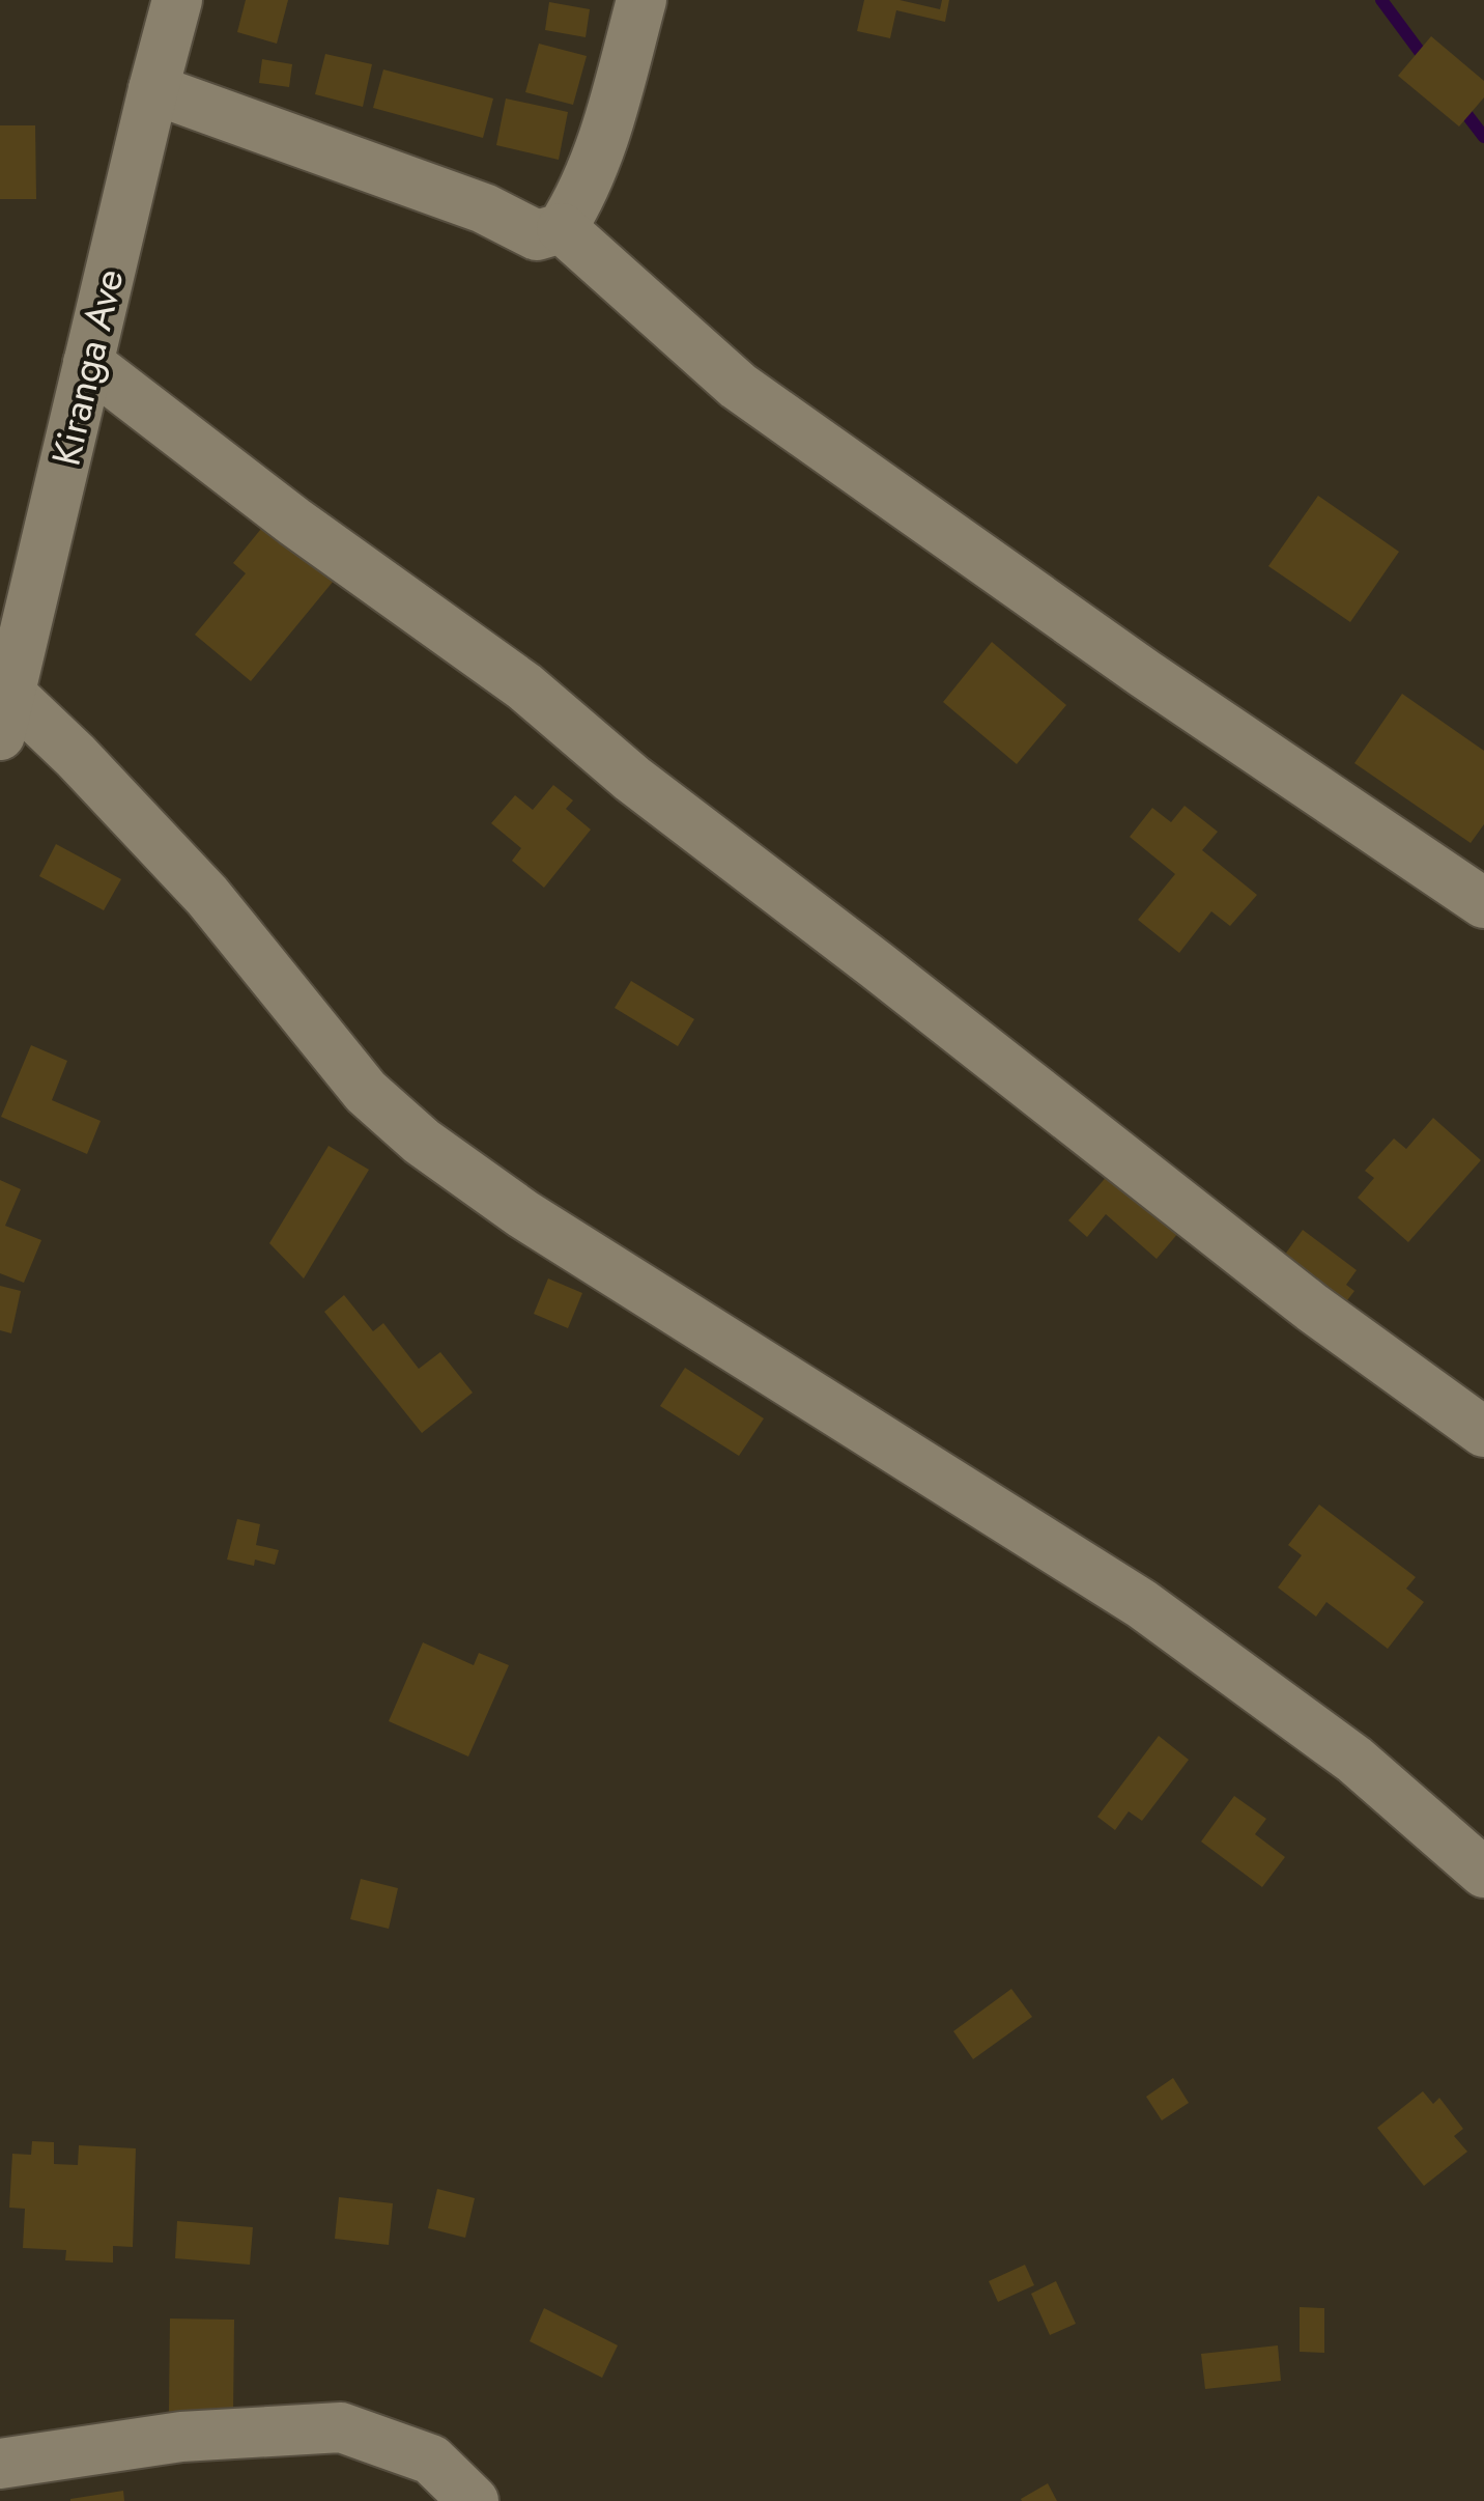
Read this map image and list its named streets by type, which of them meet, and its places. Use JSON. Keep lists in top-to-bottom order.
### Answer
{
  "streets": {
    "street": ["Kiranga Ave"]
  }
}
